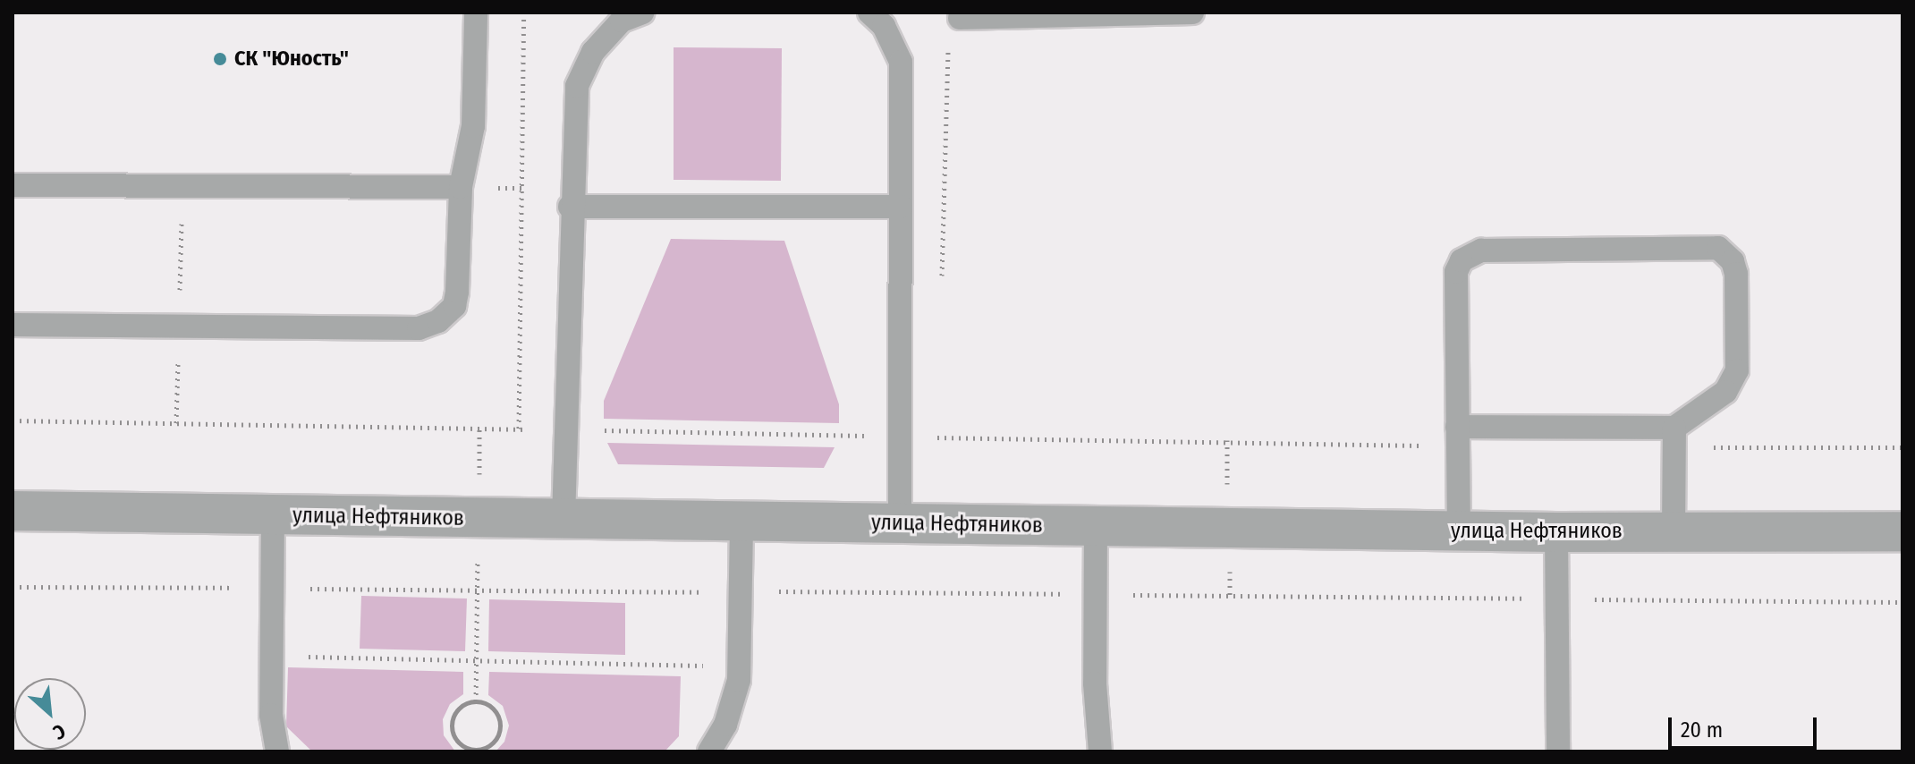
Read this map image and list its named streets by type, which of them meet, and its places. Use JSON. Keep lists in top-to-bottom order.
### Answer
{
  "streets": {
    "street": ["улица Нефтяников"]
  },
  "places": ["СК \"Юность\""],
  "scale_bar": "20 m",
  "north": "bottom right"
}
